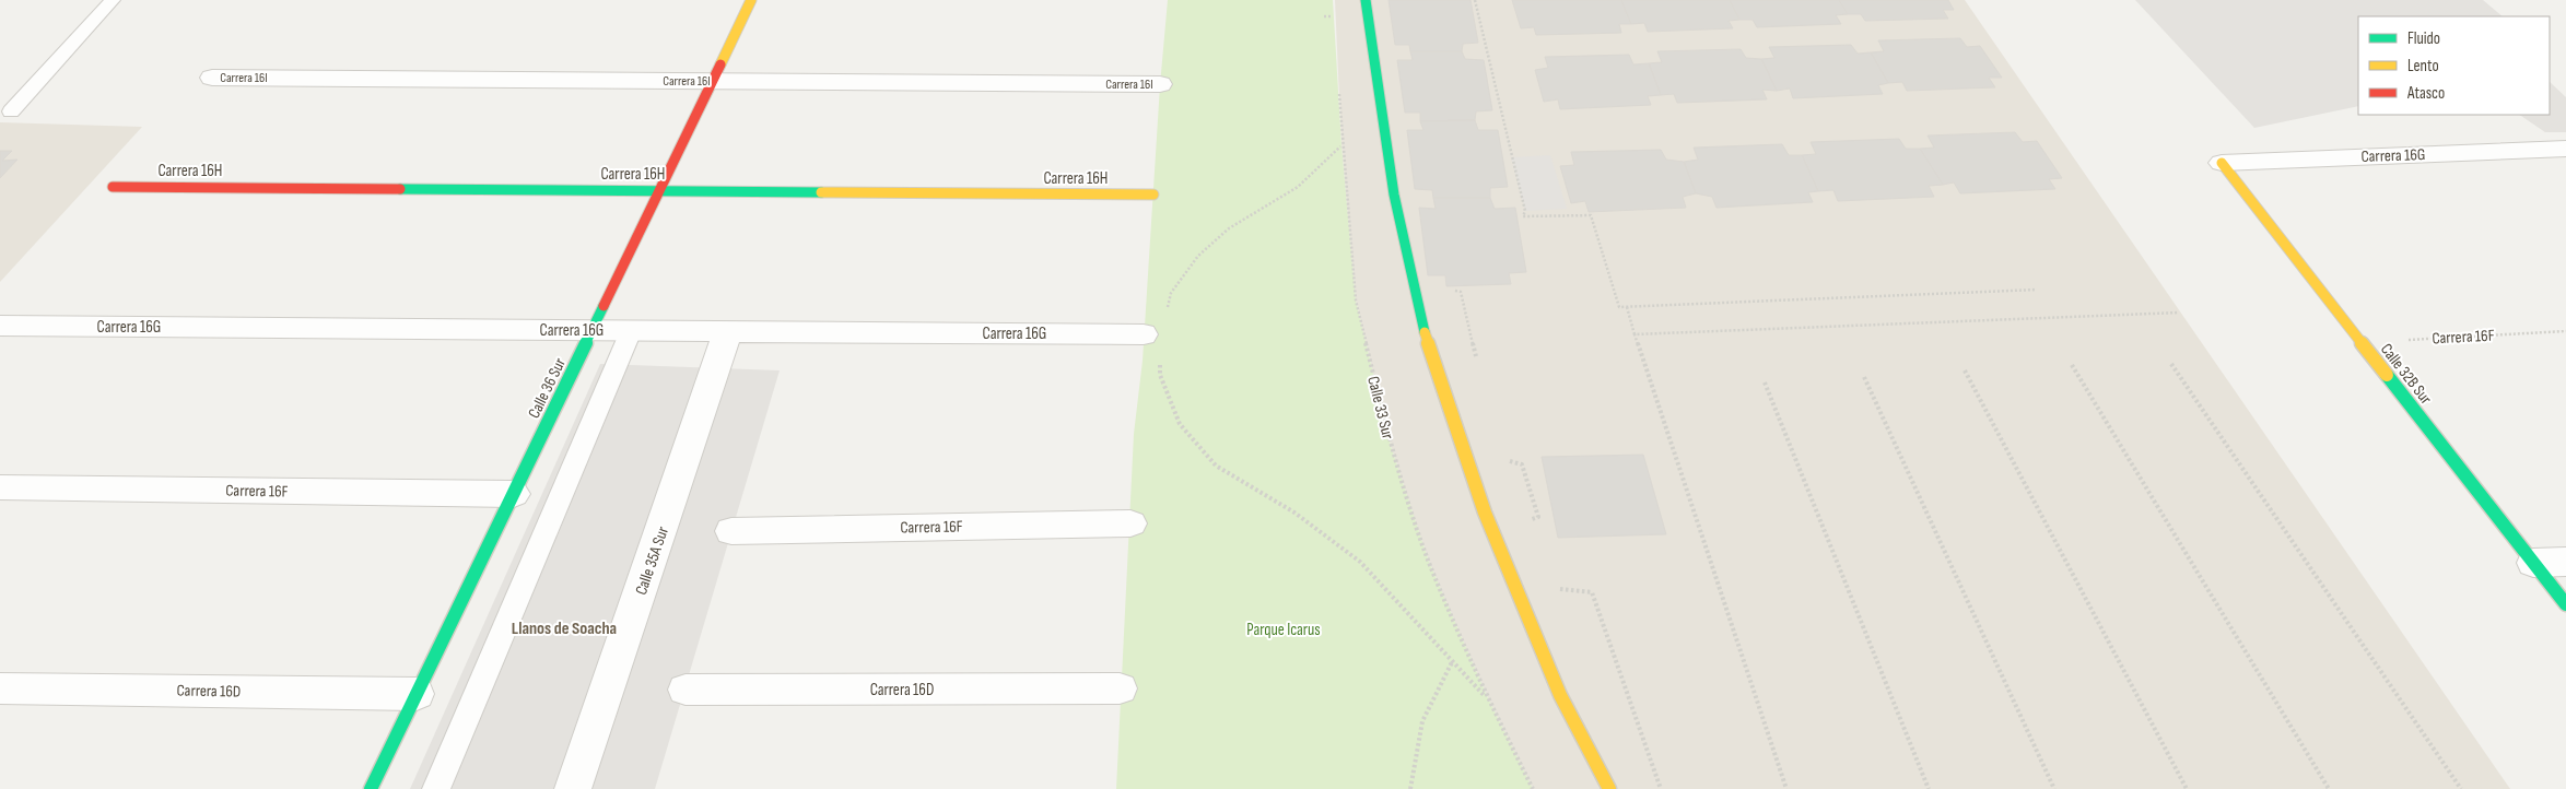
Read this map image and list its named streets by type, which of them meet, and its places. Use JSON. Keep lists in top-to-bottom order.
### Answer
{
  "streets": {
    "street": [
      "Carrera 16I",
      "Carrera 16G",
      "Carrera 16H",
      "Carrera 16F",
      "Calle 32B Sur",
      "Calle 36 Sur",
      "Calle 35A Sur",
      "Carrera 16D"
    ],
    "path": ["Calle 33 Sur"]
  },
  "crossings": [
    ["Carrera 16I", "Calle 36 Sur"],
    ["Carrera 16G", "Calle 32B Sur"],
    ["Carrera 16G", "Calle 36 Sur"],
    ["Carrera 16G", "Calle 35A Sur"],
    ["Carrera 16H", "Calle 36 Sur"],
    ["Carrera 16F", "Calle 32B Sur"],
    ["Carrera 16F", "Calle 36 Sur"],
    ["Calle 36 Sur", "Carrera 16D"]
  ],
  "districts": ["Llanos de Soacha"],
  "parks": ["Parque Icarus"],
  "legend": ["Fluido", "Lento", "Atasco"]
}
